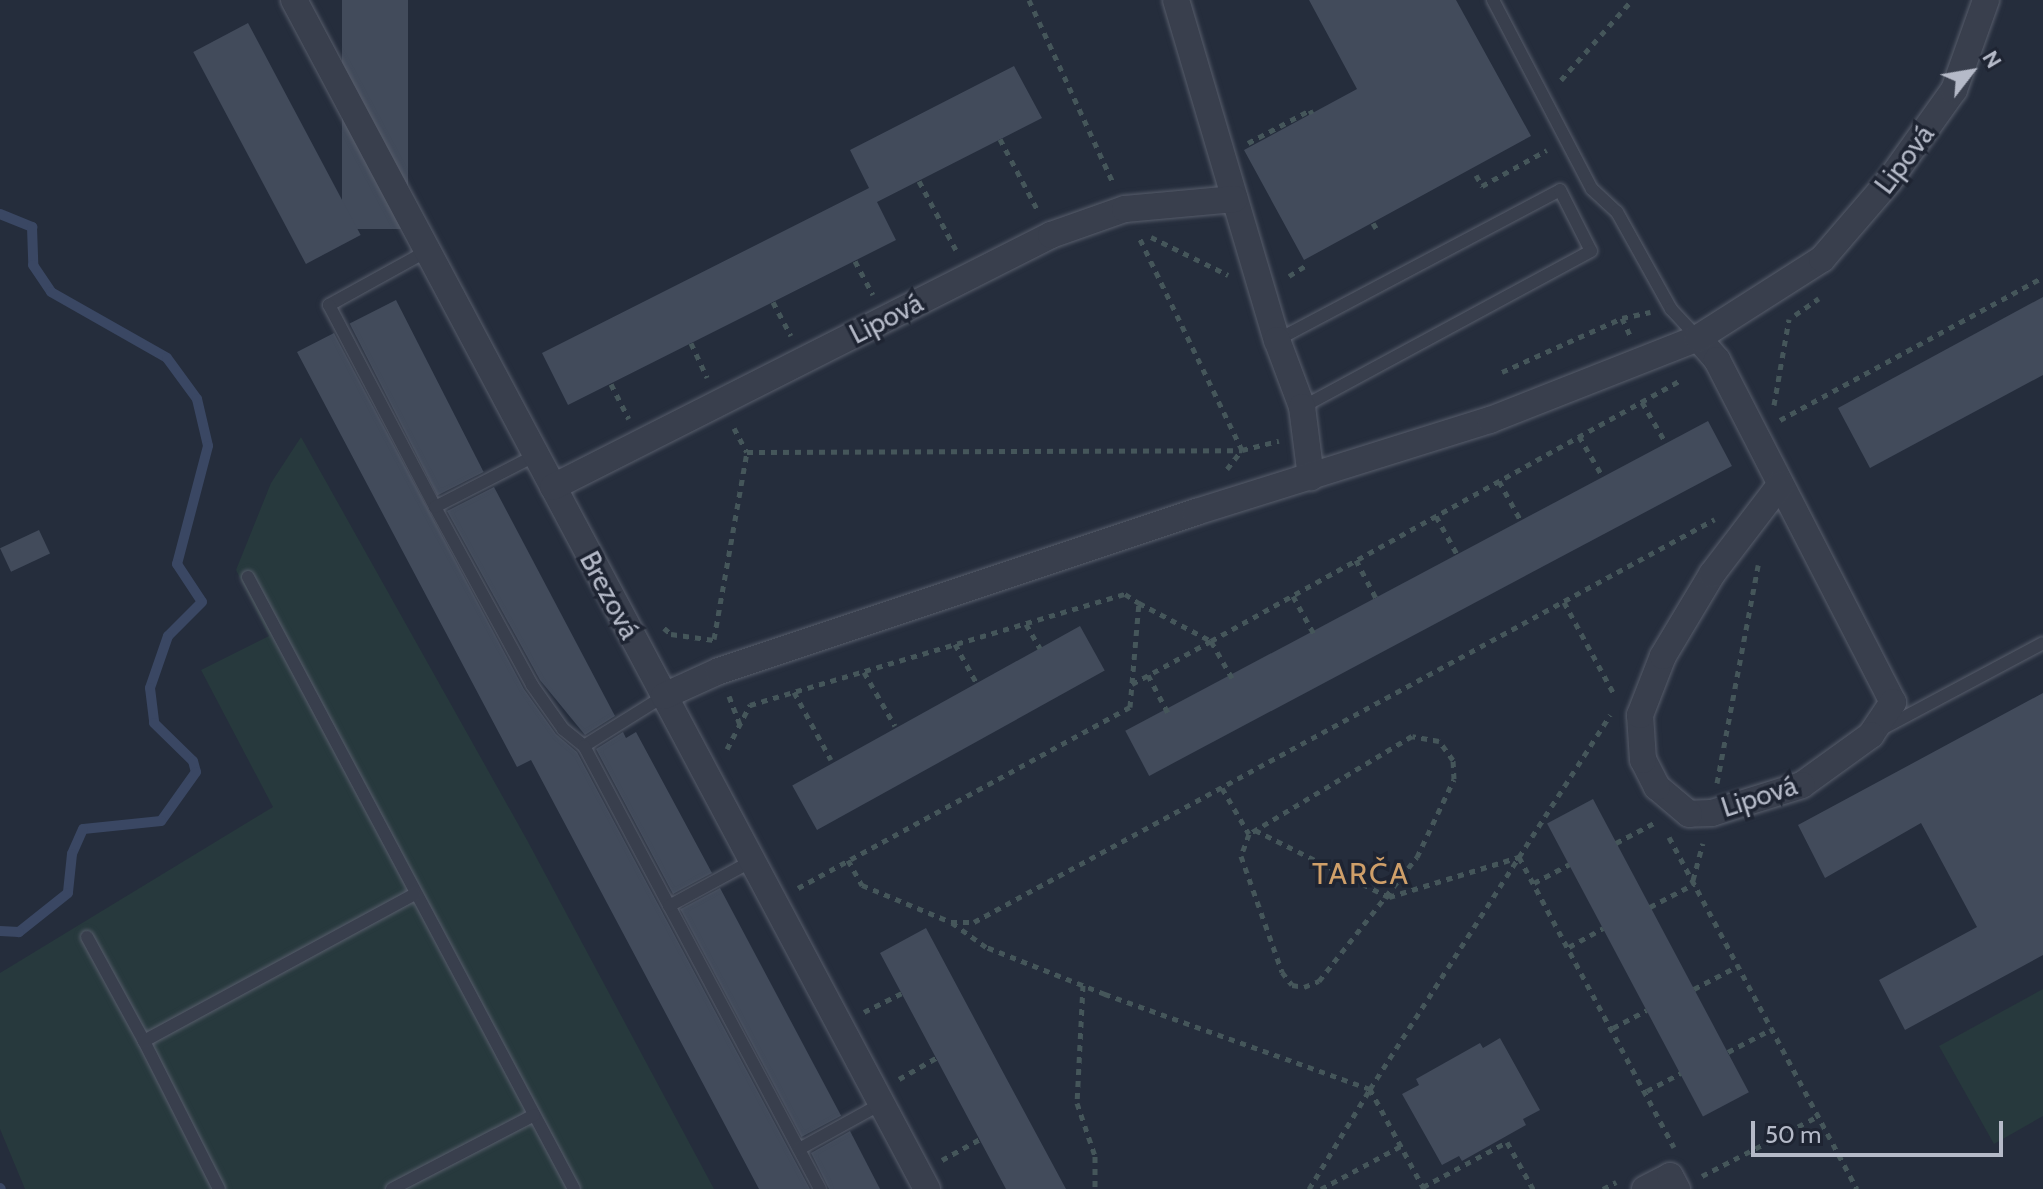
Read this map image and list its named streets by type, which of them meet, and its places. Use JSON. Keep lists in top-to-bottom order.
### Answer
{
  "streets": {
    "street": ["Lipová", "Brezová"]
  },
  "crossings": [
    ["Lipová", "Brezová"]
  ],
  "districts": ["TARČA"],
  "scale_bar": "50 m",
  "north": "top right"
}
